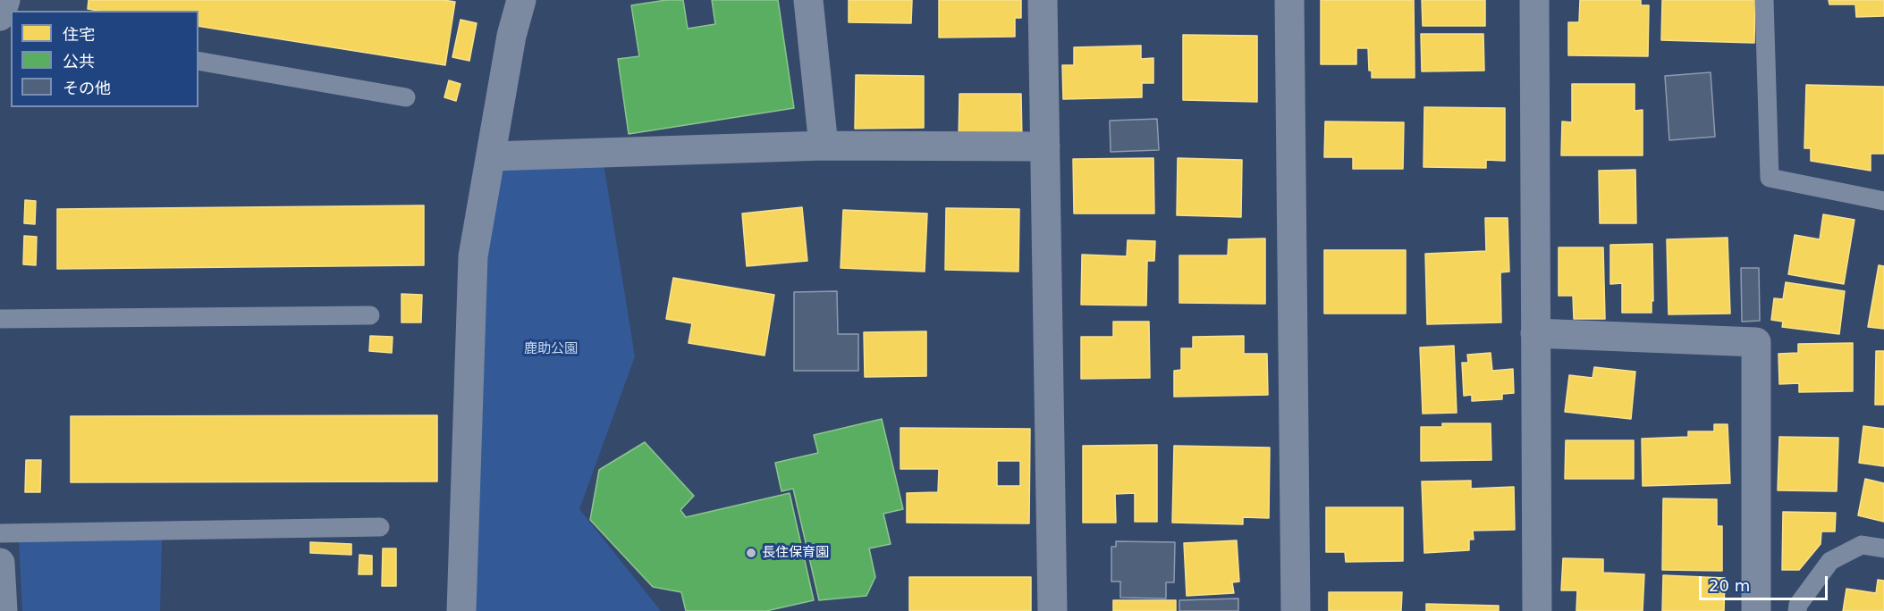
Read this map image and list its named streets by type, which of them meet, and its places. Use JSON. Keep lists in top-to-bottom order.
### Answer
{
  "parks": ["鹿助公園"],
  "places": ["長住保育園"],
  "legend": ["住宅", "公共", "その他"],
  "scale_bar": "20 m"
}
